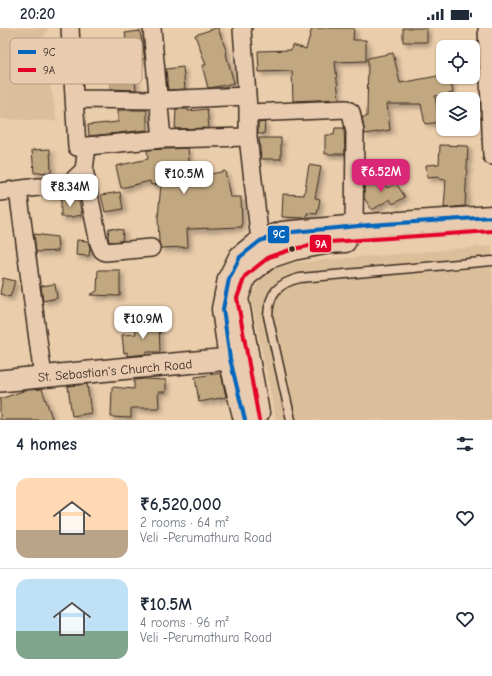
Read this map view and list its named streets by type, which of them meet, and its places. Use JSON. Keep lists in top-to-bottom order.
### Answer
{
  "streets": {
    "street": ["St. Sebastian's Church Road"]
  },
  "lines": ["transit line 9C", "transit line 9A"],
  "legend": ["9C", "9A"],
  "page": {
    "status": "20:20",
    "price": [
      "₹6.52M",
      "₹10.5M",
      "₹8.34M",
      "₹10.9M"
    ],
    "heading": "4 homes",
    "list": [
      {
        "name": "₹6,520,000",
        "note": "2 rooms · 64 m² · Veli -Perumathura Road"
      },
      {
        "name": "₹10.5M",
        "note": "4 rooms · 96 m² · Veli -Perumathura Road"
      }
    ]
  }
}
